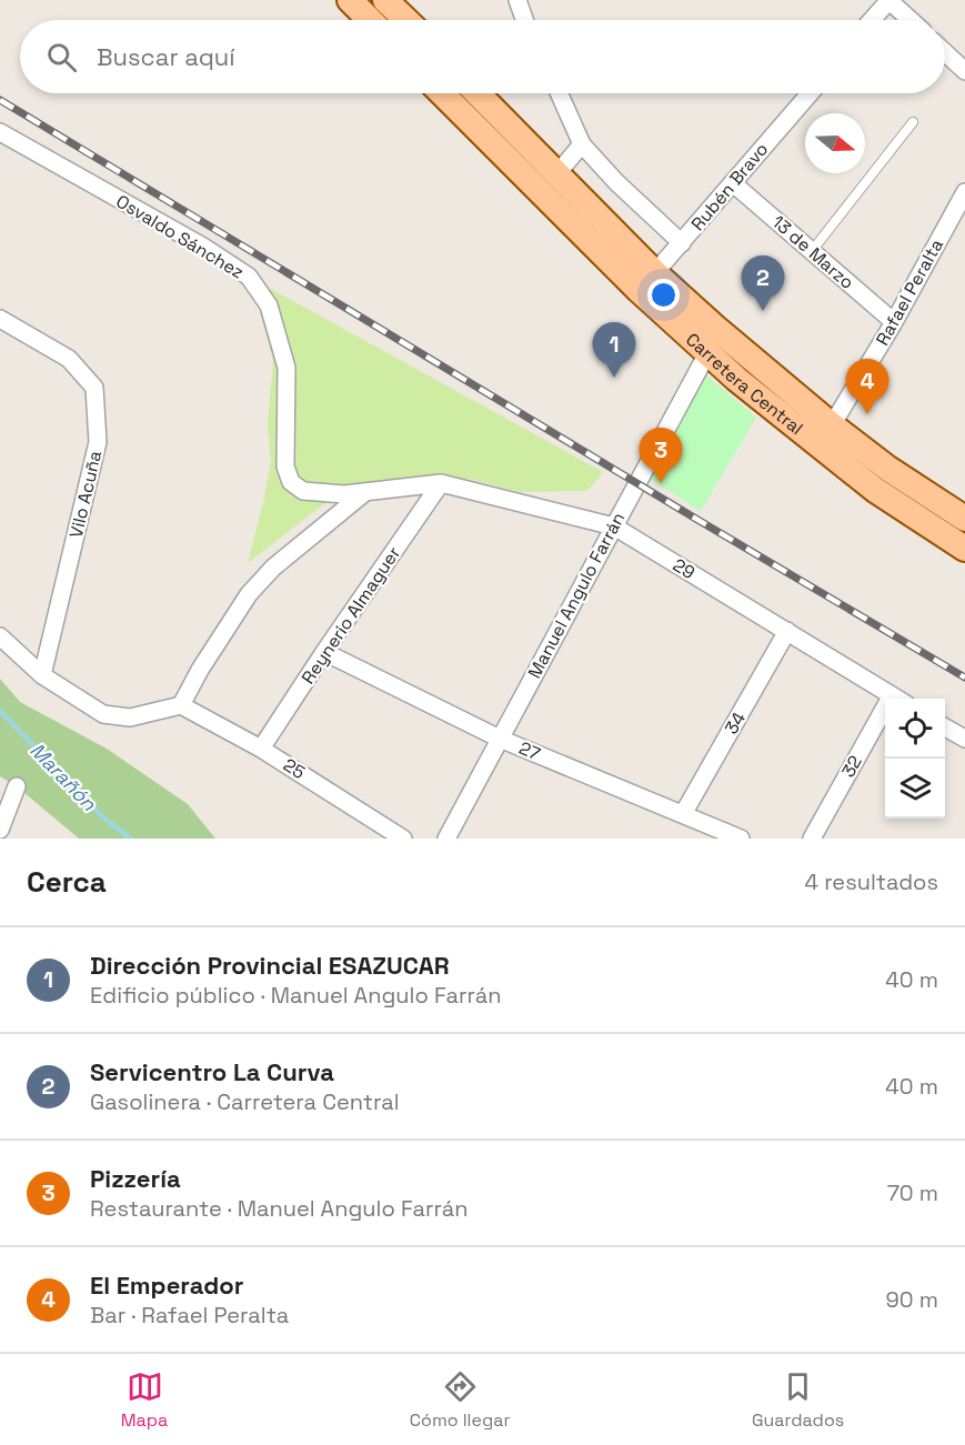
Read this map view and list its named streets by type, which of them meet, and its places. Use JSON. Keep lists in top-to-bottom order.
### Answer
{
  "streets": {
    "main road": ["Carretera Central"],
    "street": [
      "Rubén Bravo",
      "Osvaldo Sánchez",
      "13 de Marzo",
      "Rafael Peralta",
      "Vilo Acuña",
      "29",
      "Manuel Angulo Farrán",
      "Reynerio Almaguer",
      "34",
      "27",
      "32",
      "25"
    ]
  },
  "crossings": [
    ["Rubén Bravo", "13 de Marzo"],
    ["Rubén Bravo", "Carretera Central"],
    ["Osvaldo Sánchez", "29"],
    ["Osvaldo Sánchez", "Reynerio Almaguer"],
    ["13 de Marzo", "Rafael Peralta"],
    ["Rafael Peralta", "Carretera Central"],
    ["Carretera Central", "Manuel Angulo Farrán"],
    ["29", "Manuel Angulo Farrán"],
    ["29", "Reynerio Almaguer"],
    ["29", "34"],
    ["Manuel Angulo Farrán", "27"],
    ["Reynerio Almaguer", "27"],
    ["Reynerio Almaguer", "25"],
    ["34", "27"]
  ],
  "water": ["Marañón"],
  "north": "right",
  "page": {
    "search": "Buscar aquí",
    "pins": [
      "2",
      "1",
      "4",
      "3"
    ],
    "heading": ["Cerca", "4 resultados"],
    "list": [
      {
        "mark": "1",
        "name": "Dirección Provincial ESAZUCAR",
        "note": "Edificio público · Manuel Angulo Farrán",
        "value": "40 m"
      },
      {
        "mark": "2",
        "name": "Servicentro La Curva",
        "note": "Gasolinera · Carretera Central",
        "value": "40 m"
      },
      {
        "mark": "3",
        "name": "Pizzería",
        "note": "Restaurante · Manuel Angulo Farrán",
        "value": "70 m"
      },
      {
        "mark": "4",
        "name": "El Emperador",
        "note": "Bar · Rafael Peralta",
        "value": "90 m"
      }
    ],
    "nav": ["Mapa", "Cómo llegar", "Guardados"]
  }
}
